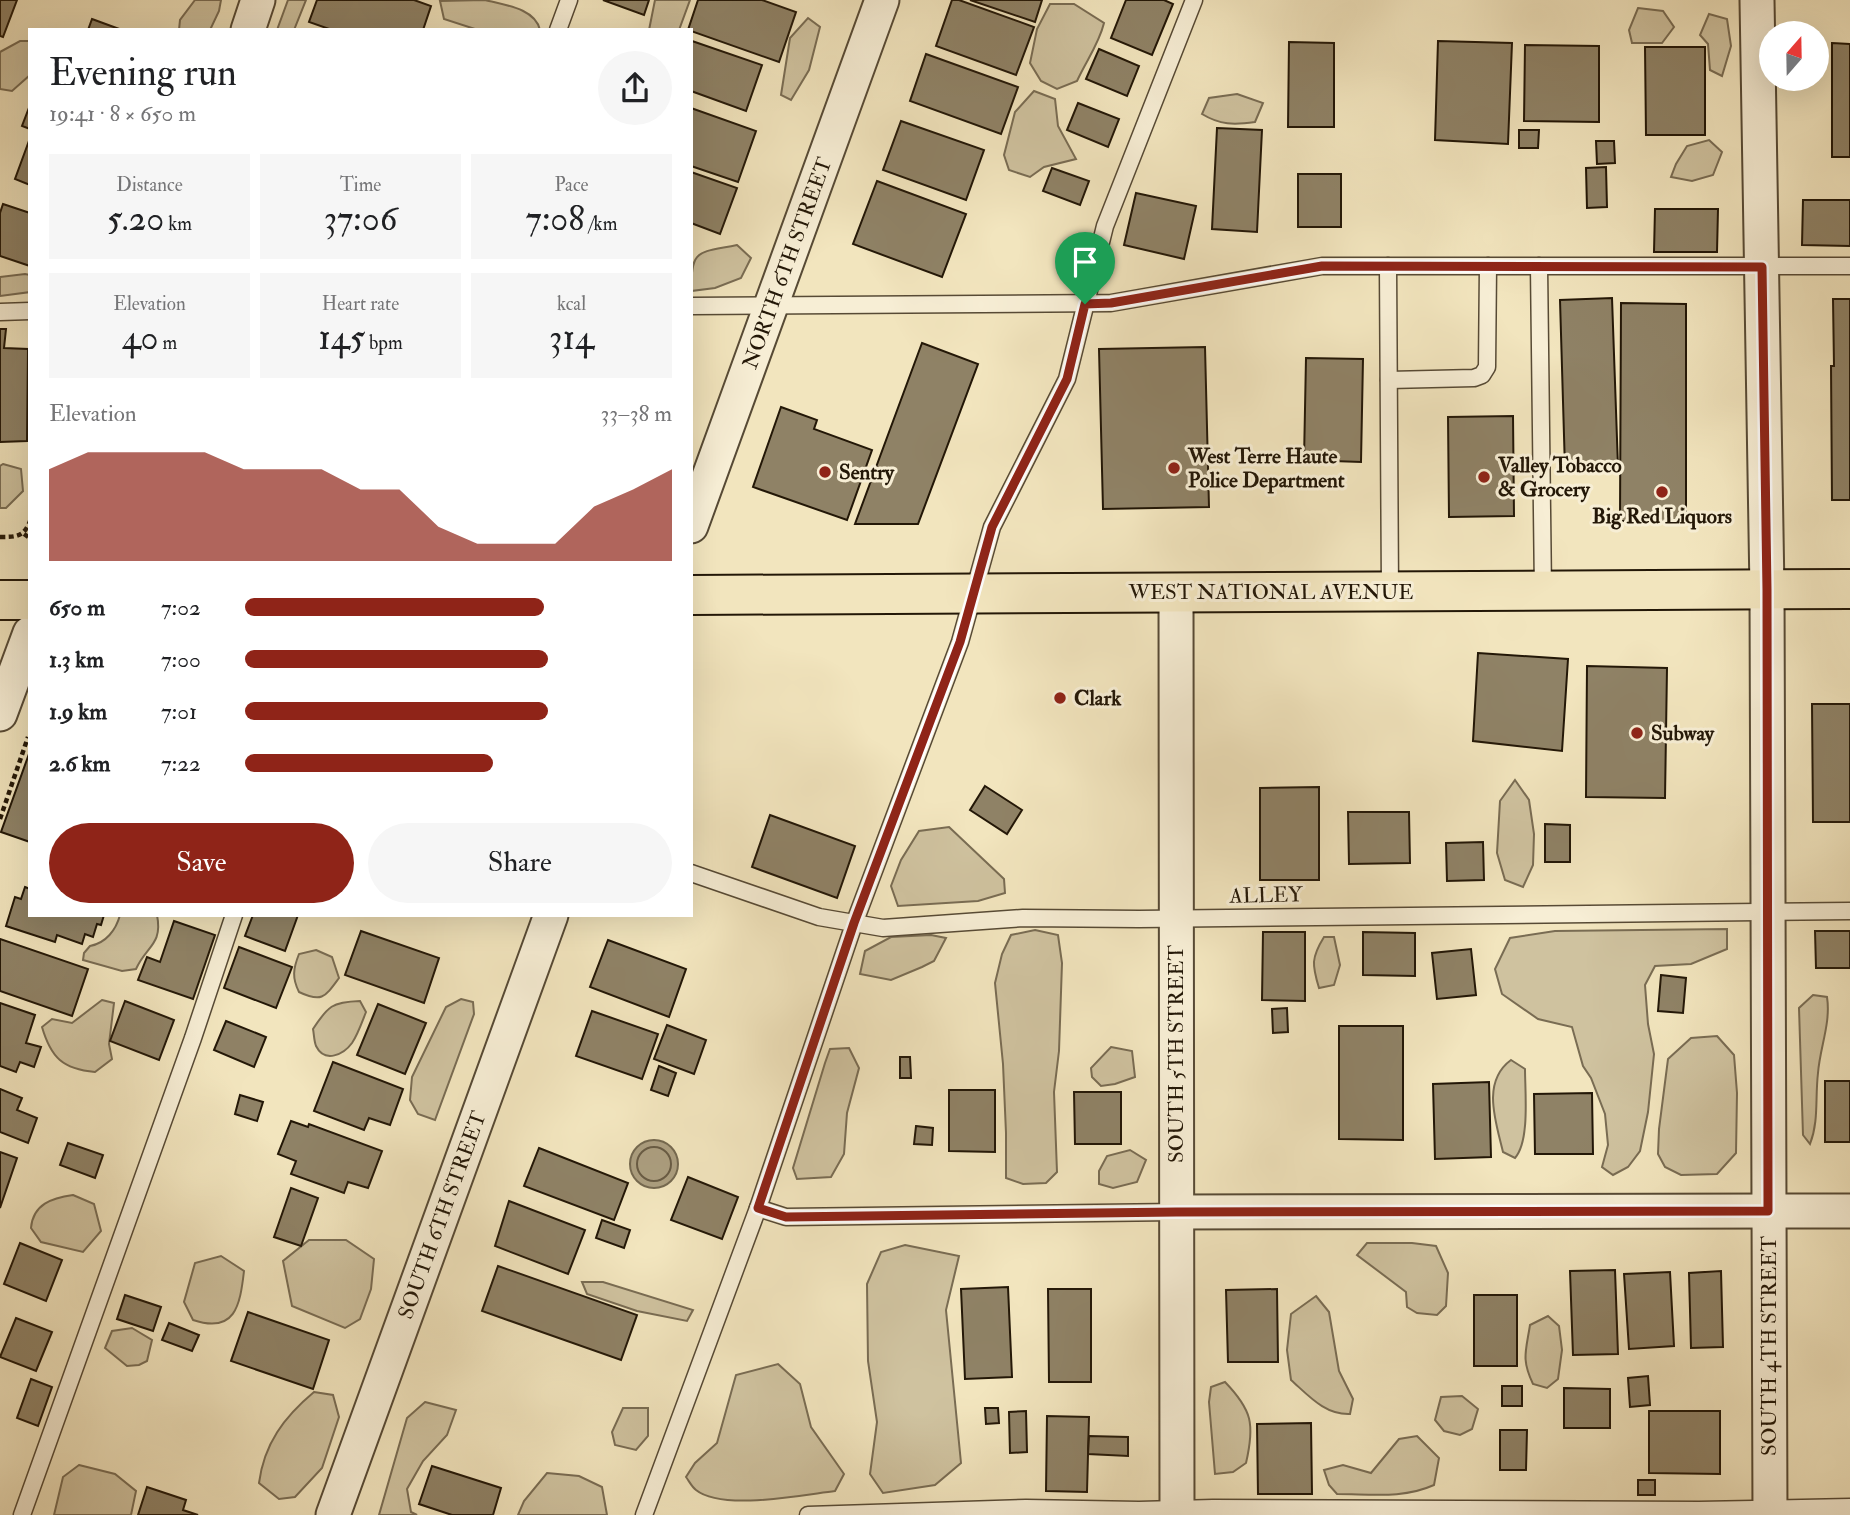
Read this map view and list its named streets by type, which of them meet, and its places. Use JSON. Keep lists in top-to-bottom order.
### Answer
{
  "streets": {
    "main road": ["WEST NATIONAL AVENUE"],
    "street": [
      "NORTH 6TH STREET",
      "SOUTH 5TH STREET",
      "SOUTH 6TH STREET",
      "SOUTH 4TH STREET"
    ],
    "lane": ["ALLEY"]
  },
  "crossings": [
    ["WEST NATIONAL AVENUE", "SOUTH 5TH STREET"],
    ["WEST NATIONAL AVENUE", "SOUTH 4TH STREET"],
    ["ALLEY", "SOUTH 5TH STREET"],
    ["ALLEY", "SOUTH 4TH STREET"]
  ],
  "places": [
    "West Terre Haute Police Department",
    "Sentry",
    "Valley Tobacco & Grocery",
    "Big Red Liquors",
    "Clark",
    "Subway"
  ],
  "north": "top",
  "page": {
    "heading": ["Evening run", "19:41 · 8 × 650 m"],
    "stats": [
      ["Distance", "5.20 km"],
      ["Time", "37:06"],
      ["Pace", "7:08 /km"],
      ["Elevation", "40 m"],
      ["Heart rate", "145 bpm"],
      ["kcal", "314"]
    ],
    "chart": ["Elevation", "33–38 m"],
    "list": [
      {
        "name": "650 m",
        "note": "7:02"
      },
      {
        "name": "1.3 km",
        "note": "7:00"
      },
      {
        "name": "1.9 km",
        "note": "7:01"
      },
      {
        "name": "2.6 km",
        "note": "7:22"
      }
    ],
    "buttons": ["Save", "Share"]
  }
}
